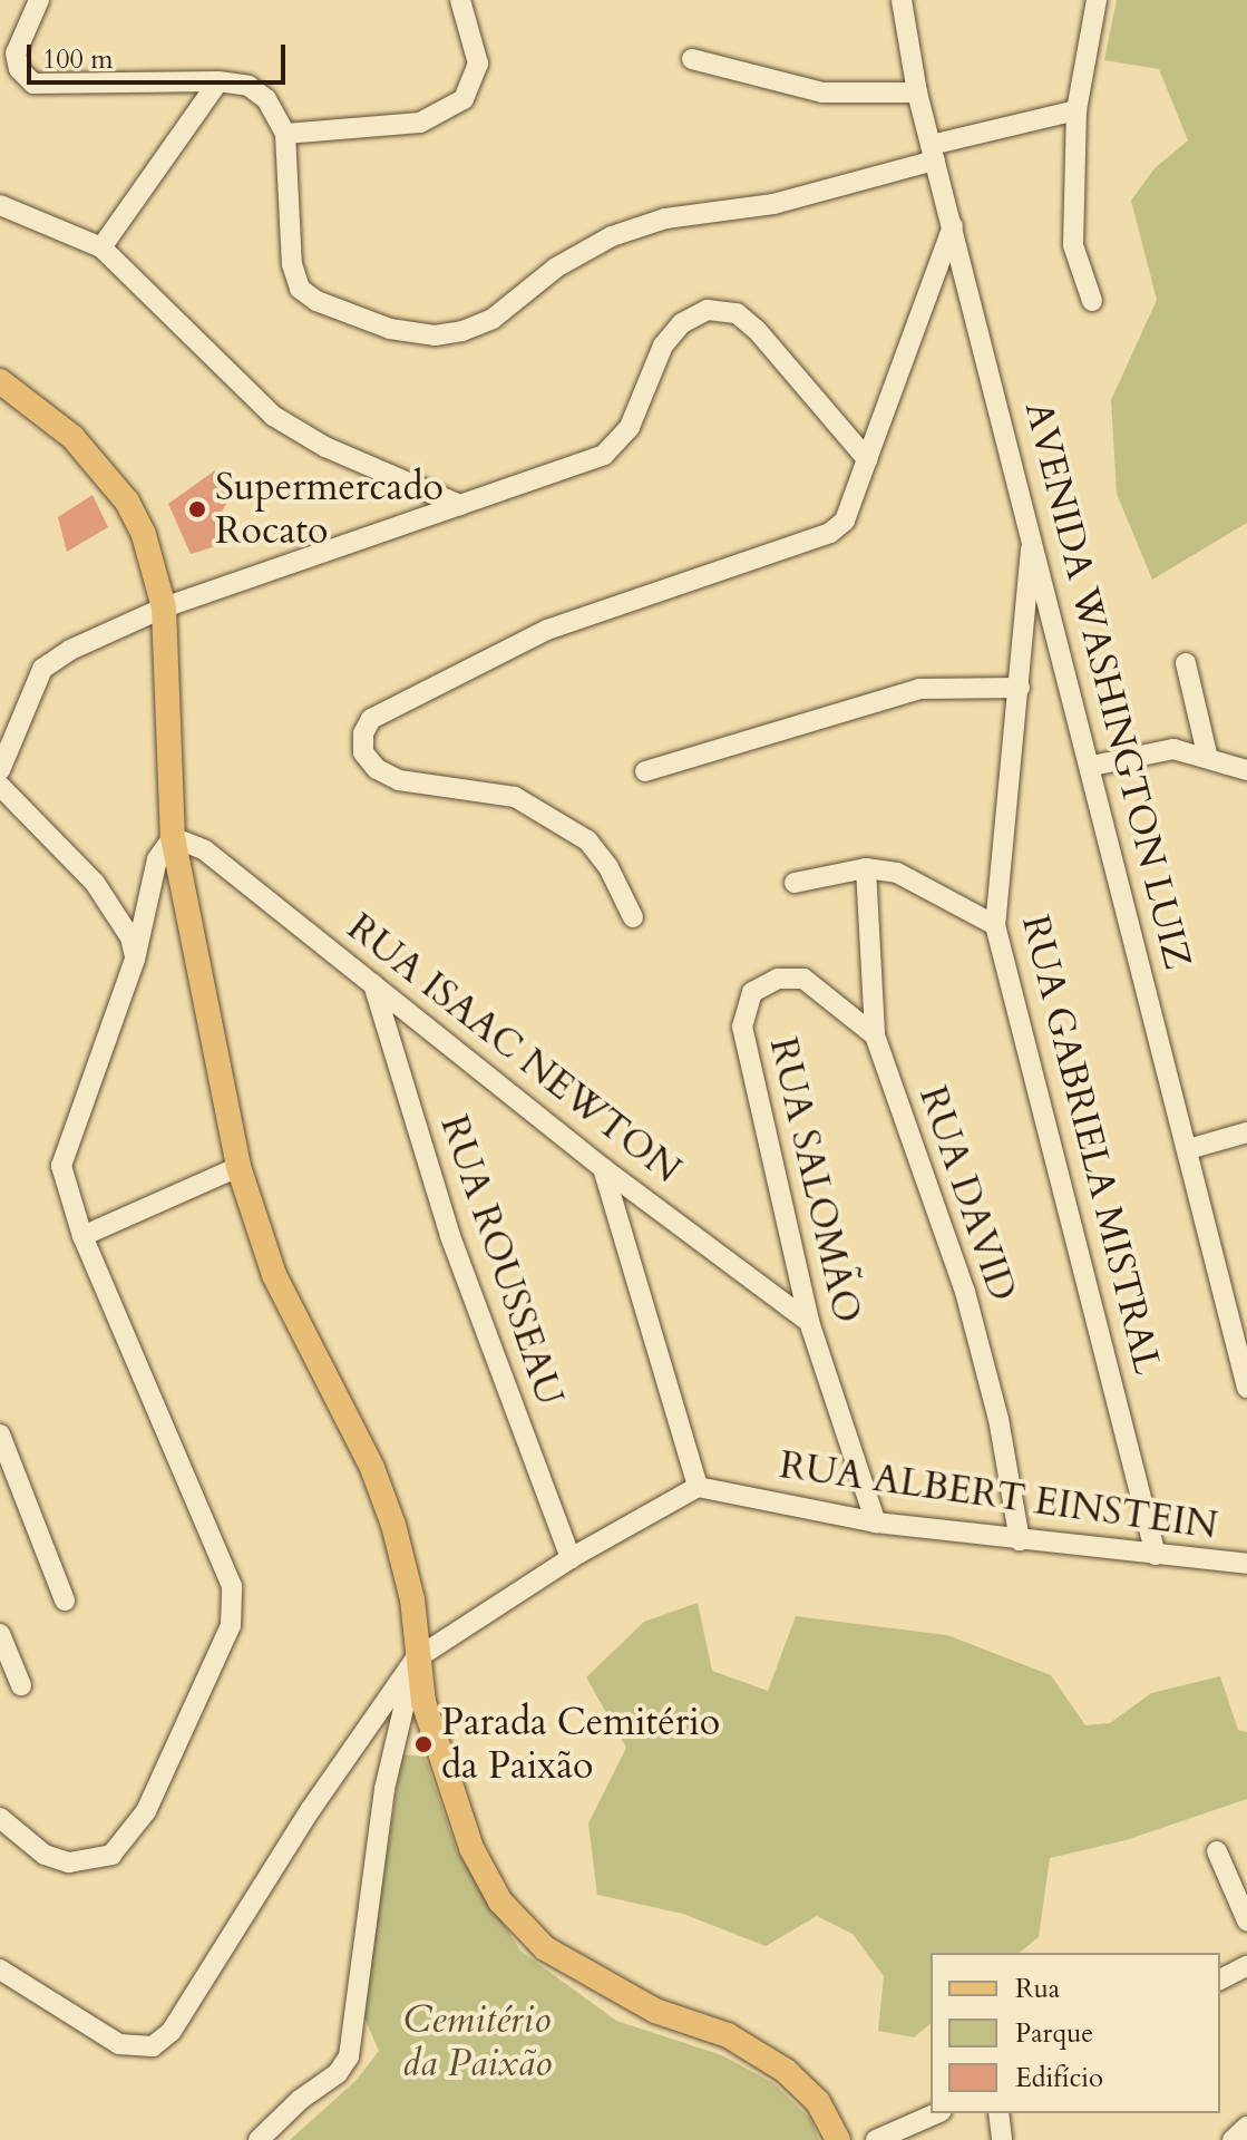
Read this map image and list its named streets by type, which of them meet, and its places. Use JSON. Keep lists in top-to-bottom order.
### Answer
{
  "streets": {
    "street": [
      "AVENIDA WASHINGTON LUIZ",
      "RUA ISAAC NEWTON",
      "RUA GABRIELA MISTRAL",
      "RUA SALOMÃO",
      "RUA DAVID",
      "RUA ROUSSEAU",
      "RUA ALBERT EINSTEIN"
    ]
  },
  "crossings": [
    ["AVENIDA WASHINGTON LUIZ", "RUA GABRIELA MISTRAL"],
    ["RUA ISAAC NEWTON", "RUA SALOMÃO"],
    ["RUA ISAAC NEWTON", "RUA ROUSSEAU"],
    ["RUA GABRIELA MISTRAL", "RUA ALBERT EINSTEIN"],
    ["RUA SALOMÃO", "RUA DAVID"],
    ["RUA SALOMÃO", "RUA ALBERT EINSTEIN"],
    ["RUA DAVID", "RUA ALBERT EINSTEIN"]
  ],
  "parks": ["Cemitério da Paixão"],
  "places": ["Supermercado Rocato", "Parada Cemitério da Paixão"],
  "legend": ["Rua", "Parque", "Edifício"],
  "scale_bar": "100 m"
}
